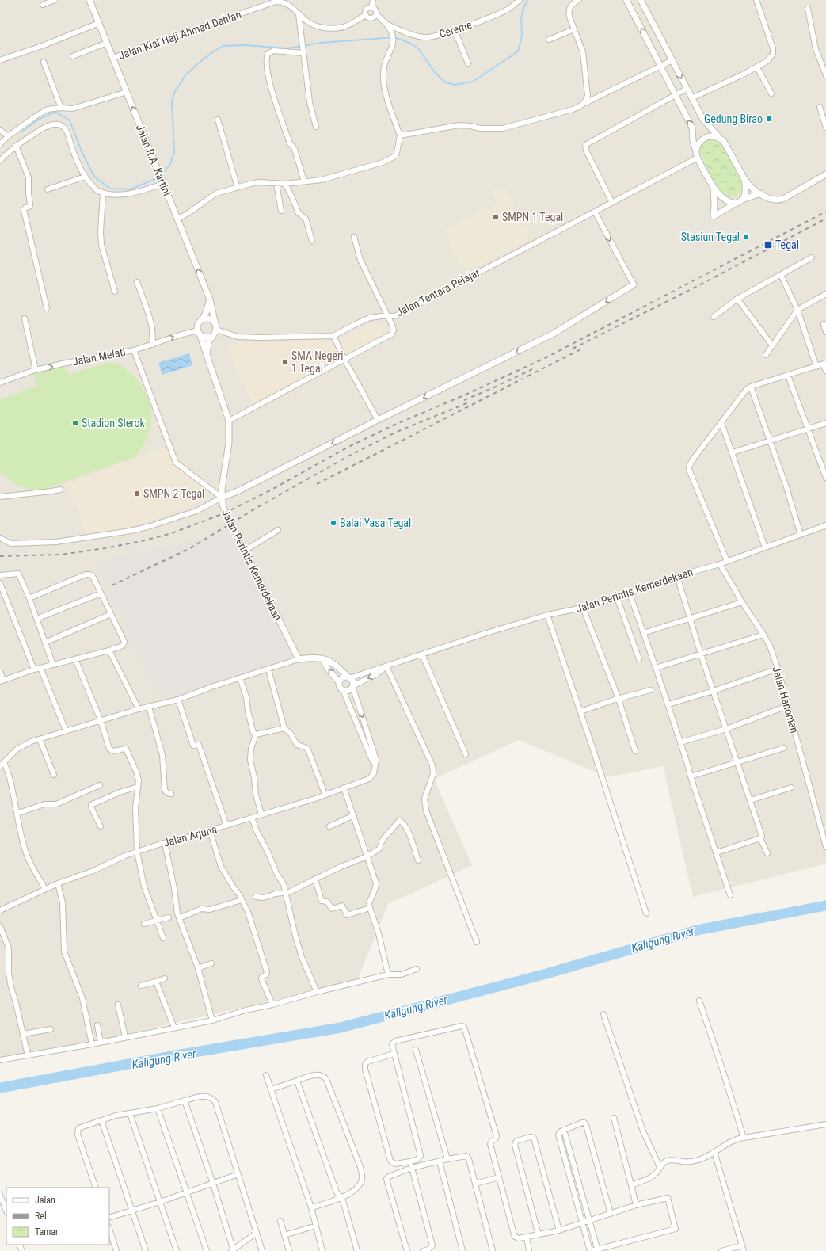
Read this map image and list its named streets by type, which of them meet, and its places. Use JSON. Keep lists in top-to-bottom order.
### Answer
{
  "streets": {
    "street": [
      "Cereme",
      "Jalan Kiai Haji Ahmad Dahlan",
      "Jalan R.A. Kartini",
      "Jalan Tentara Pelajar",
      "Jalan Melati",
      "Jalan Perintis Kemerdekaan",
      "Jalan Hanoman",
      "Jalan Arjuna"
    ]
  },
  "crossings": [
    ["Jalan Kiai Haji Ahmad Dahlan", "Jalan R.A. Kartini"],
    ["Jalan R.A. Kartini", "Jalan Tentara Pelajar"],
    ["Jalan Melati", "Jalan Perintis Kemerdekaan"],
    ["Jalan Perintis Kemerdekaan", "Jalan Hanoman"]
  ],
  "one_way": ["Jalan R.A. Kartini", "Jalan Melati"],
  "water": ["Kaligung River"],
  "places": {
    "other": [
      "Gedung Birao",
      "SMPN 1 Tegal",
      "Stasiun Tegal",
      "SMA Negeri 1 Tegal",
      "Stadion Slerok",
      "SMPN 2 Tegal",
      "Balai Yasa Tegal"
    ],
    "transit": ["Tegal"]
  },
  "legend": ["Jalan", "Rel", "Taman"]
}
